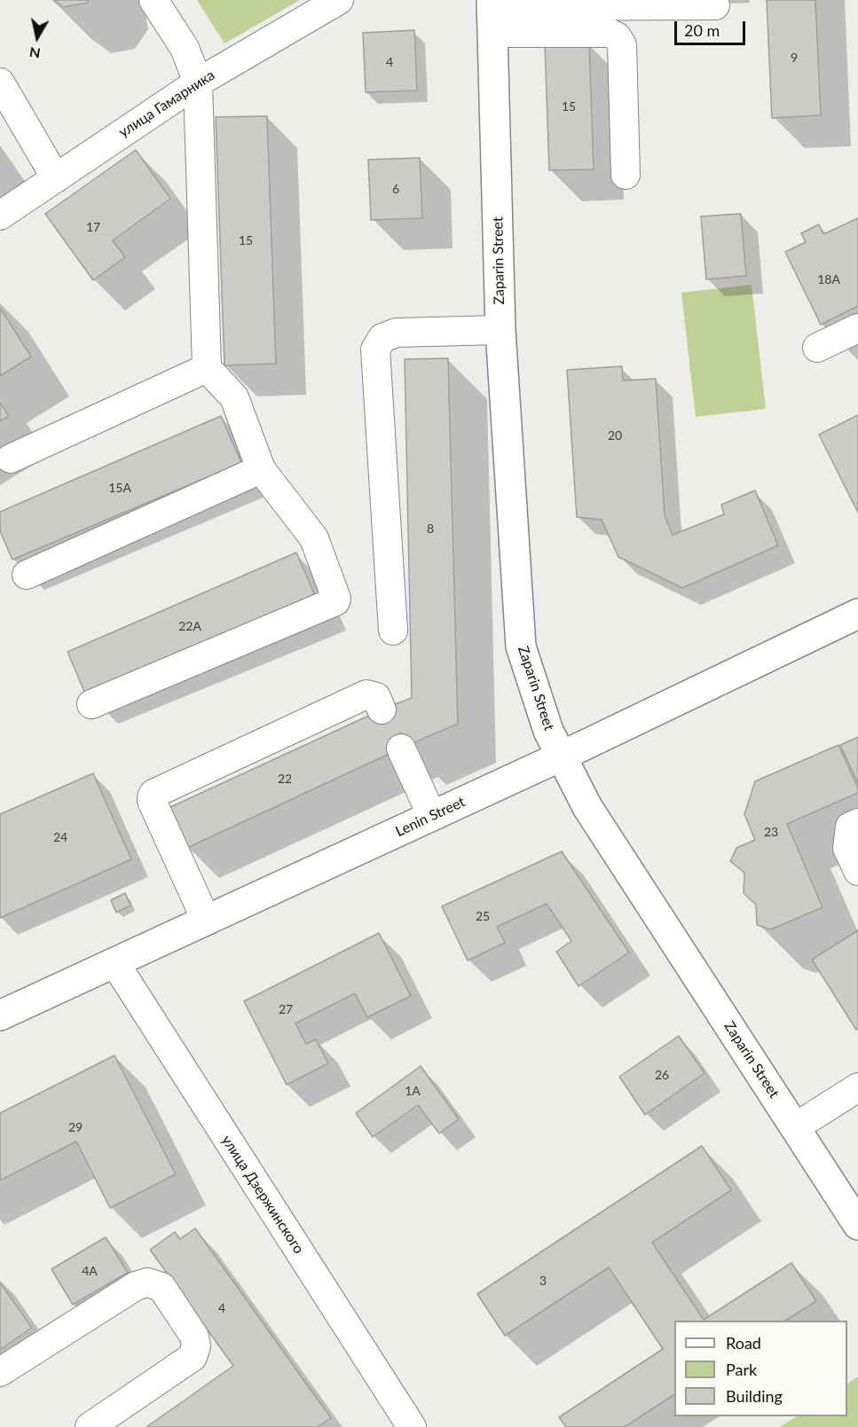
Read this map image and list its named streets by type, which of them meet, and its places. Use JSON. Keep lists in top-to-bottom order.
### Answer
{
  "streets": {
    "main road": ["Zaparin Street", "Lenin Street"],
    "street": ["улица Гамарника", "улица Дзержинского"]
  },
  "crossings": [
    ["Zaparin Street", "Lenin Street"],
    ["Lenin Street", "улица Дзержинского"]
  ],
  "house_numbers": [
    "9",
    "4",
    "15",
    "6",
    "17",
    "15",
    "18А",
    "20",
    "15А",
    "8",
    "22А",
    "22",
    "23",
    "24",
    "25",
    "27",
    "26",
    "1А",
    "29",
    "4А",
    "3",
    "4"
  ],
  "legend": ["Road", "Park", "Building"],
  "scale_bar": "20 m",
  "north": "bottom"
}
